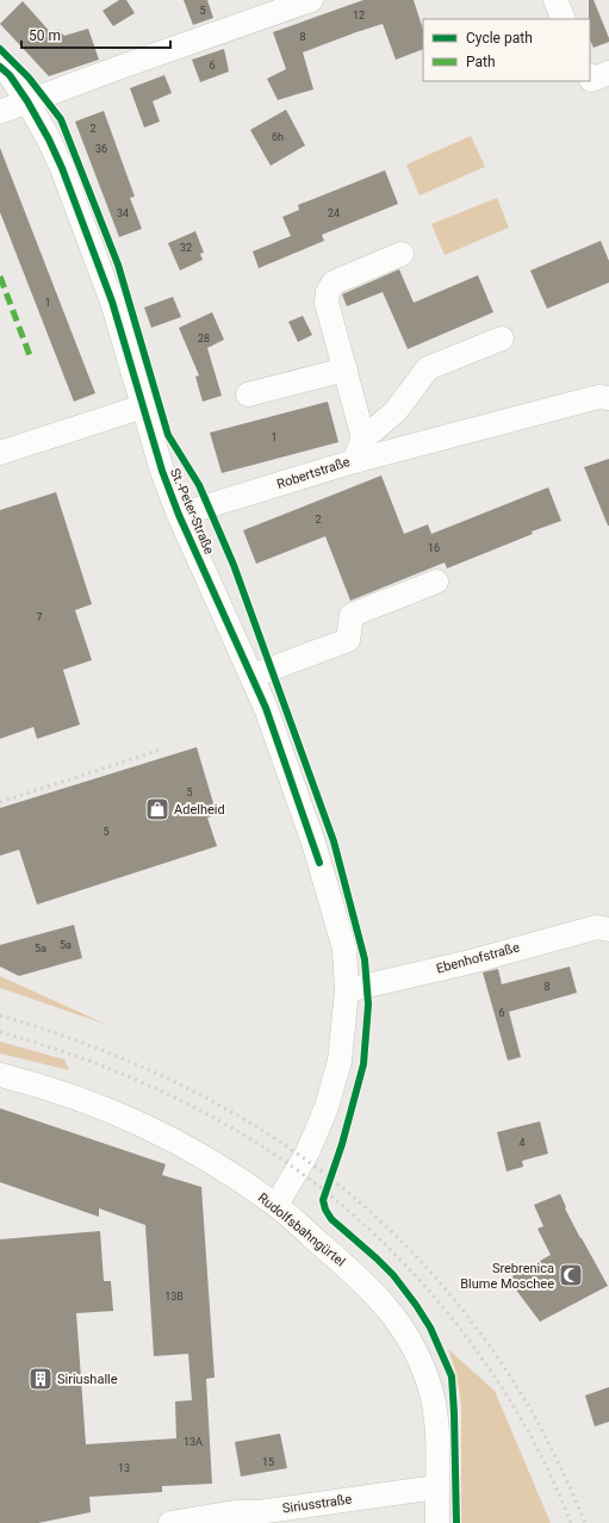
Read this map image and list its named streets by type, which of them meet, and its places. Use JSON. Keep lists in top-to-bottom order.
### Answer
{
  "streets": {
    "street": [
      "Robertstraße",
      "St.-Peter-Straße",
      "Ebenhofstraße",
      "Rudolfsbahngürtel",
      "Siriusstraße"
    ]
  },
  "crossings": [
    ["Robertstraße", "St.-Peter-Straße"],
    ["St.-Peter-Straße", "Ebenhofstraße"],
    ["St.-Peter-Straße", "Rudolfsbahngürtel"],
    ["Rudolfsbahngürtel", "Siriusstraße"]
  ],
  "places": {
    "shop": ["Adelheid"],
    "mosque": ["Srebrenica Blume Moschee"],
    "building": ["Siriushalle"]
  },
  "house_numbers": [
    "5",
    "12",
    "8",
    "6",
    "2",
    "6h",
    "36",
    "34",
    "24",
    "32",
    "1",
    "28",
    "1",
    "2",
    "16",
    "7",
    "5",
    "5",
    "5a",
    "5a",
    "8",
    "6",
    "4",
    "13B",
    "13A",
    "15",
    "13"
  ],
  "legend": ["Cycle path", "Path"],
  "scale_bar": "50 m"
}
